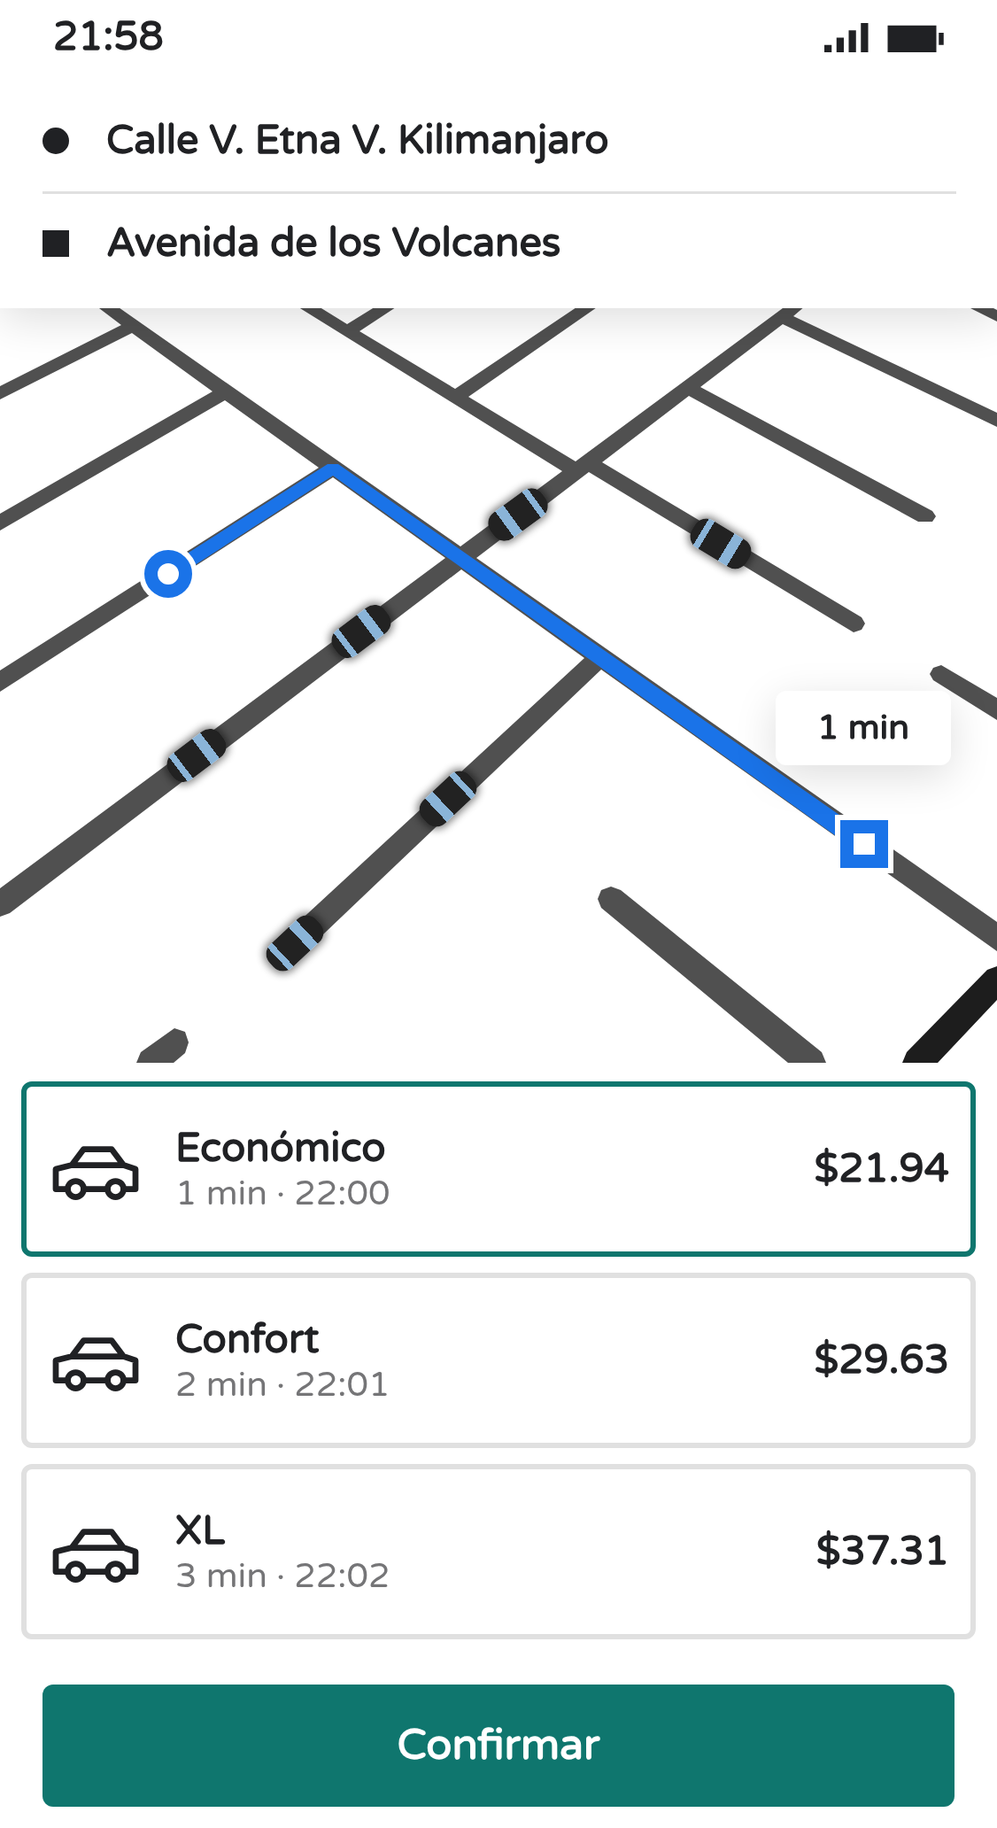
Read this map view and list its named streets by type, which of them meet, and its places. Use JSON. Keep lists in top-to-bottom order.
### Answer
{
  "page": {
    "status": "21:58",
    "banner": ["Calle V. Etna V. Kilimanjaro", "Avenida de los Volcanes"],
    "bubble": "1 min",
    "list": [
      {
        "name": "Económico",
        "note": "1 min · 22:00",
        "value": "$21.94"
      },
      {
        "name": "Confort",
        "note": "2 min · 22:01",
        "value": "$29.63"
      },
      {
        "name": "XL",
        "note": "3 min · 22:02",
        "value": "$37.31"
      }
    ],
    "buttons": "Confirmar"
  }
}
